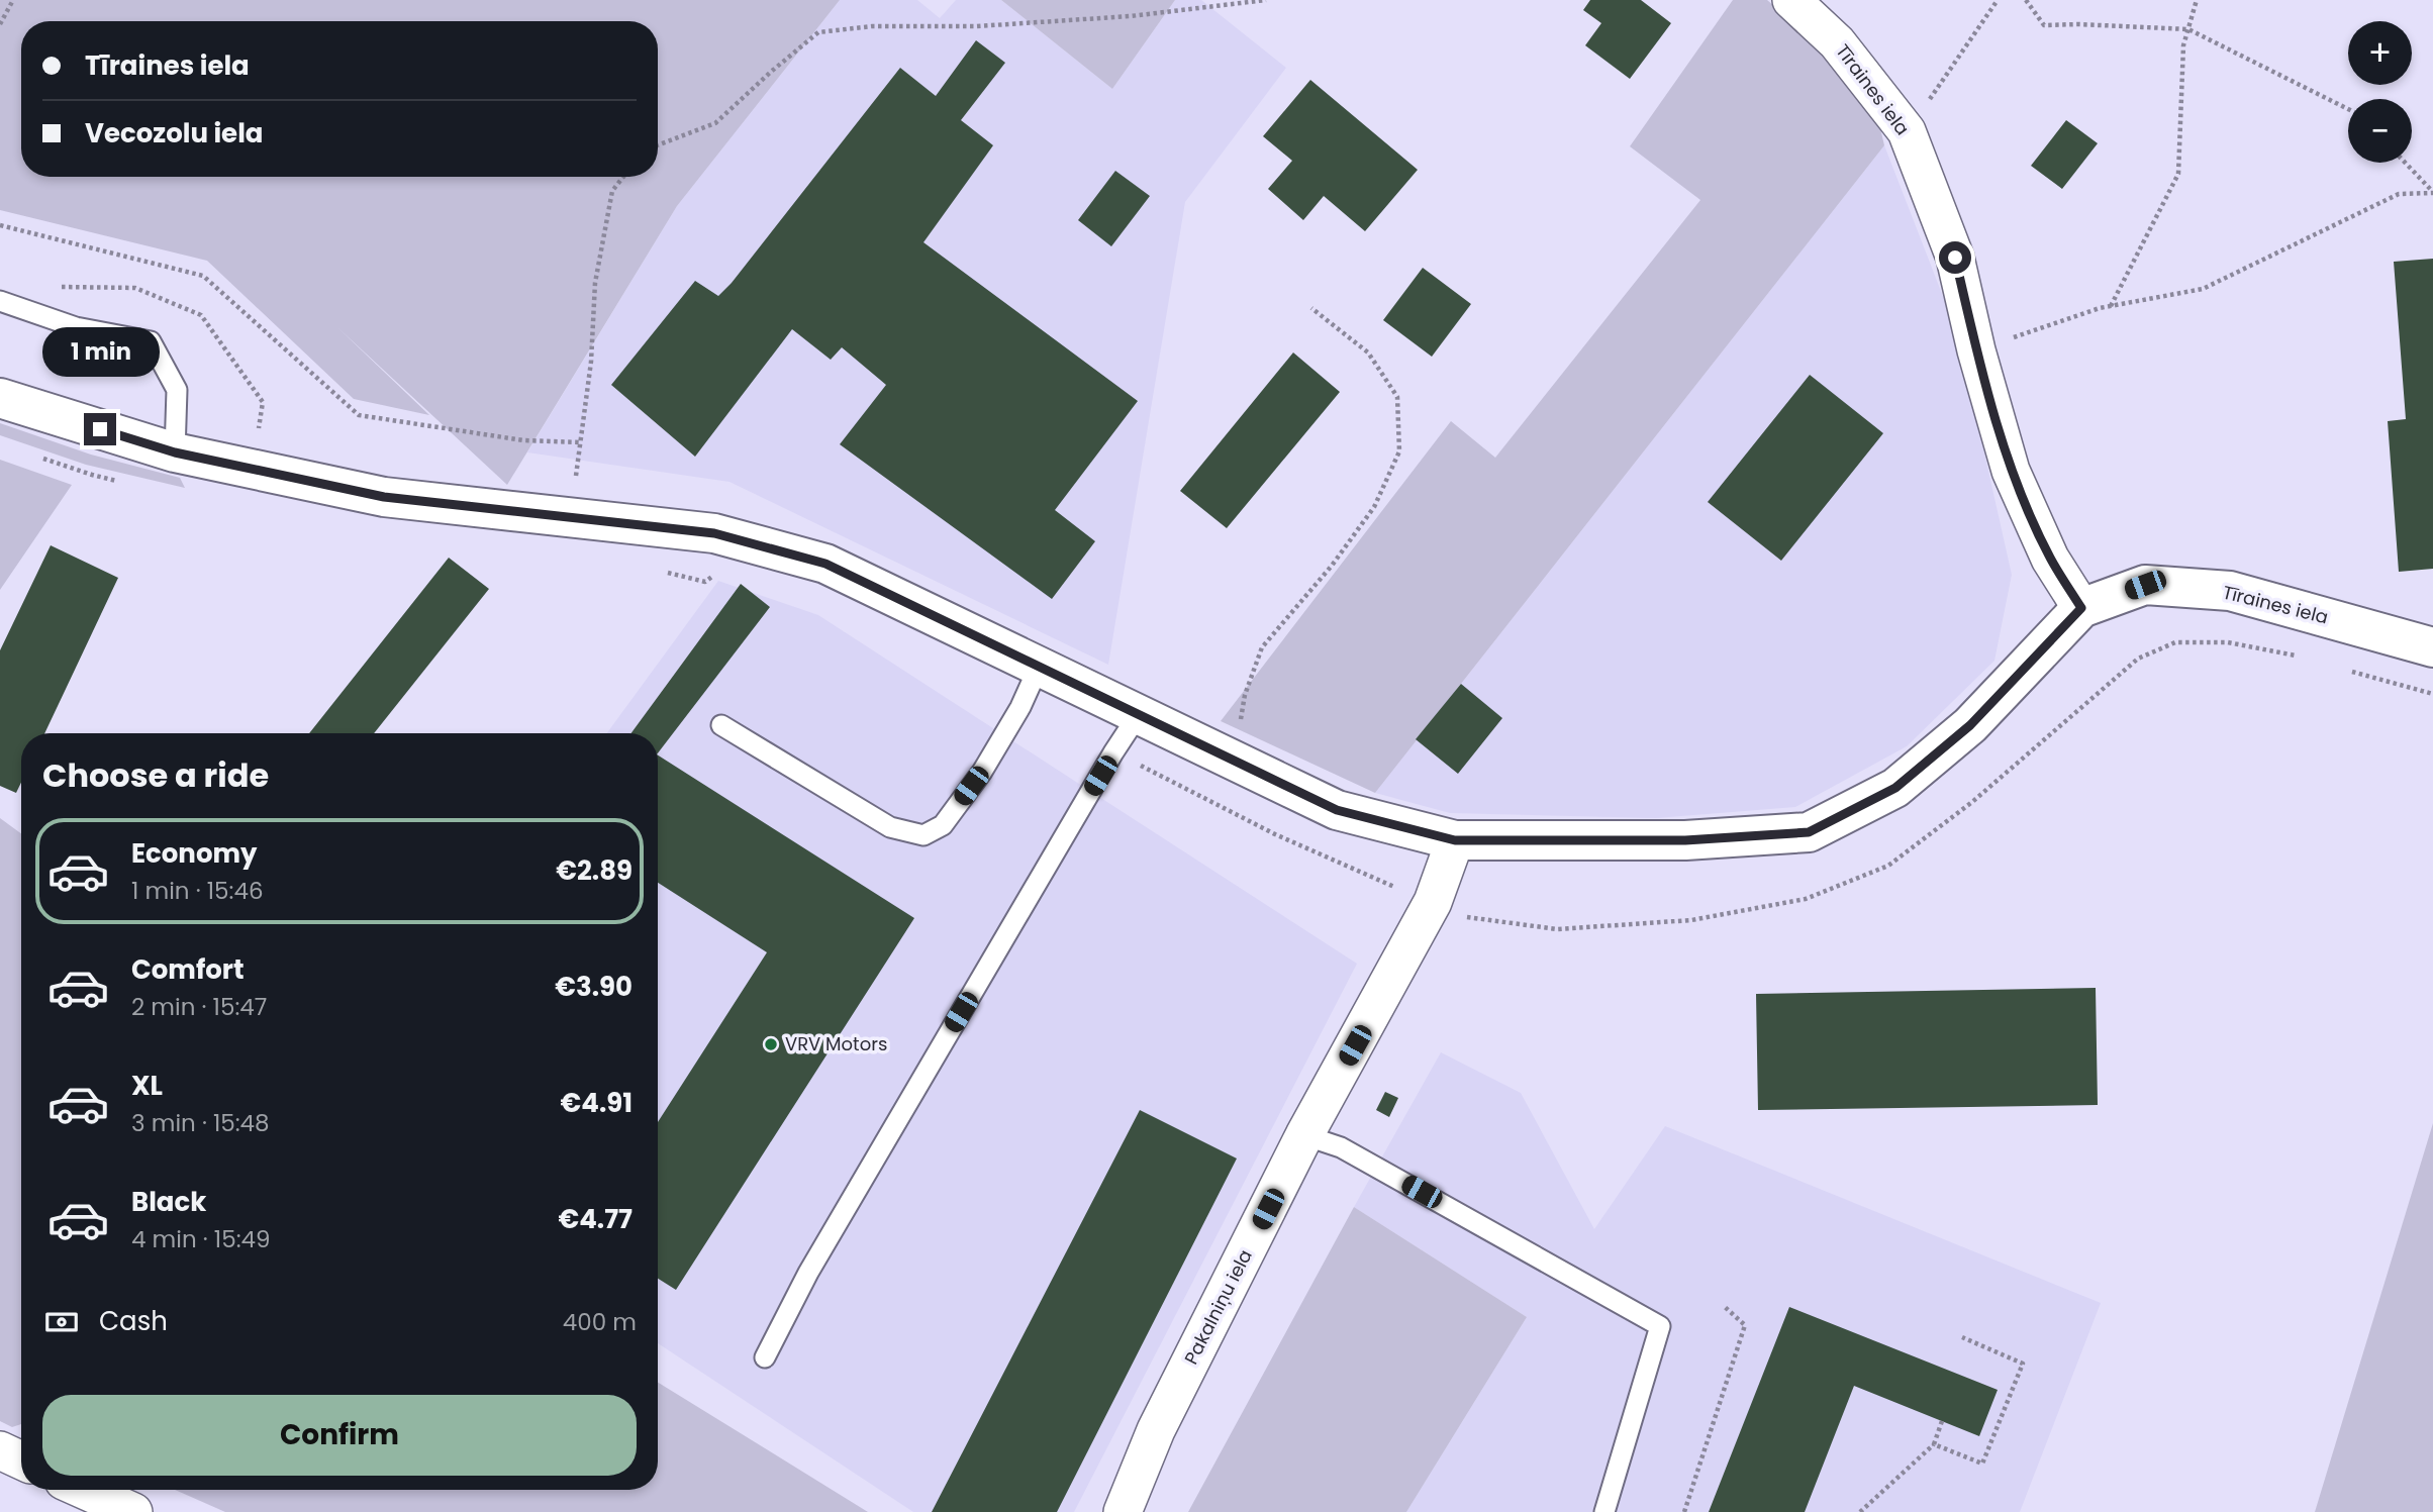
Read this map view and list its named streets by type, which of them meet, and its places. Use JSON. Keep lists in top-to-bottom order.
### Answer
{
  "streets": {
    "street": ["Tīraines iela", "Pakalniņu iela"]
  },
  "places": ["VRV Motors"],
  "page": {
    "map_buttons": ["+", "−"],
    "banner": ["Tīraines iela", "Vecozolu iela"],
    "bubble": "1 min",
    "heading": "Choose a ride",
    "list": [
      {
        "name": "Economy",
        "note": "1 min · 15:46",
        "value": "€2.89"
      },
      {
        "name": "Comfort",
        "note": "2 min · 15:47",
        "value": "€3.90"
      },
      {
        "name": "XL",
        "note": "3 min · 15:48",
        "value": "€4.91"
      },
      {
        "name": "Black",
        "note": "4 min · 15:49",
        "value": "€4.77"
      }
    ],
    "pay": ["Cash", "400 m"],
    "buttons": "Confirm"
  }
}
